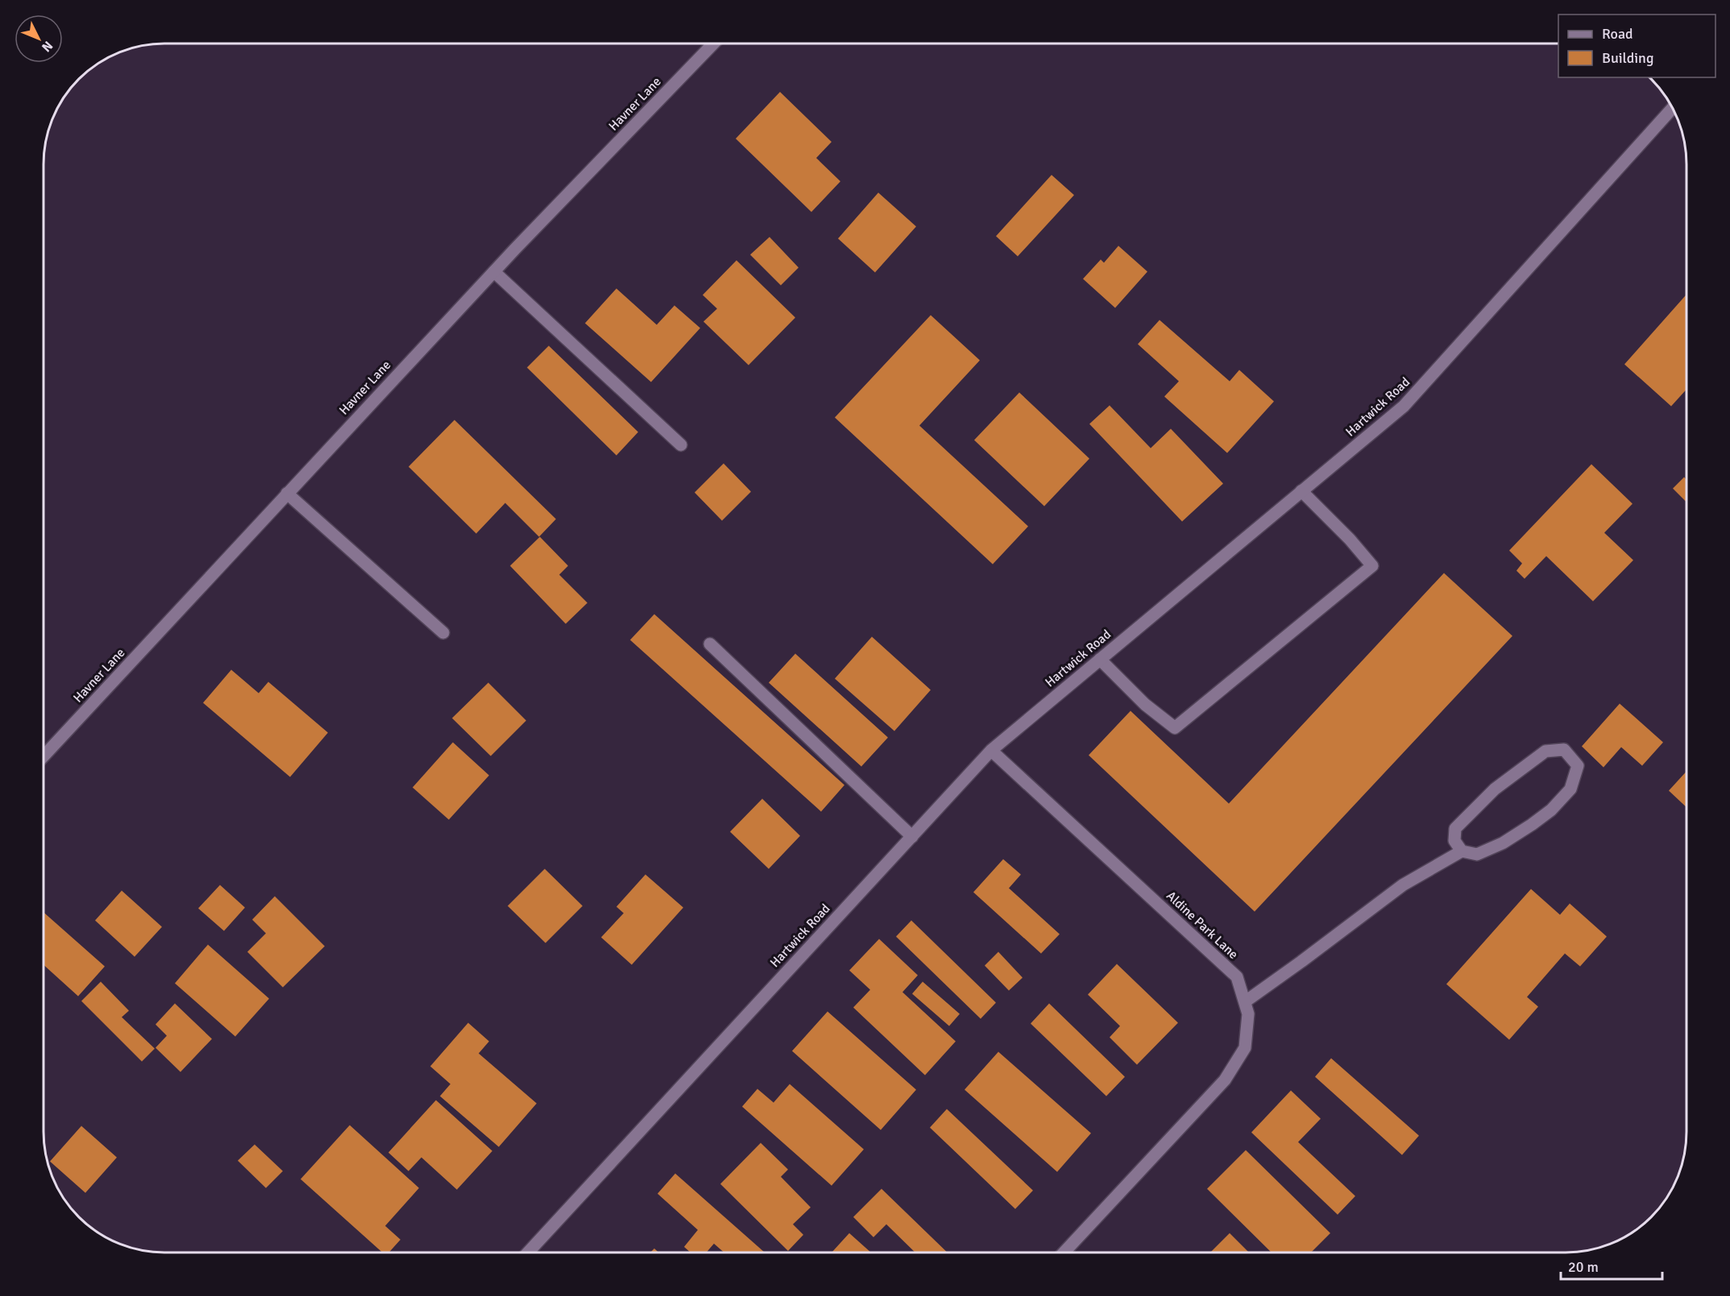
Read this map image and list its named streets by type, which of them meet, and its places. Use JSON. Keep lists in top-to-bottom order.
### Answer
{
  "streets": {
    "street": ["Havner Lane", "Hartwick Road", "Aldine Park Lane"]
  },
  "crossings": [
    ["Hartwick Road", "Aldine Park Lane"]
  ],
  "legend": ["Road", "Building"],
  "scale_bar": "20 m",
  "north": "bottom right"
}
